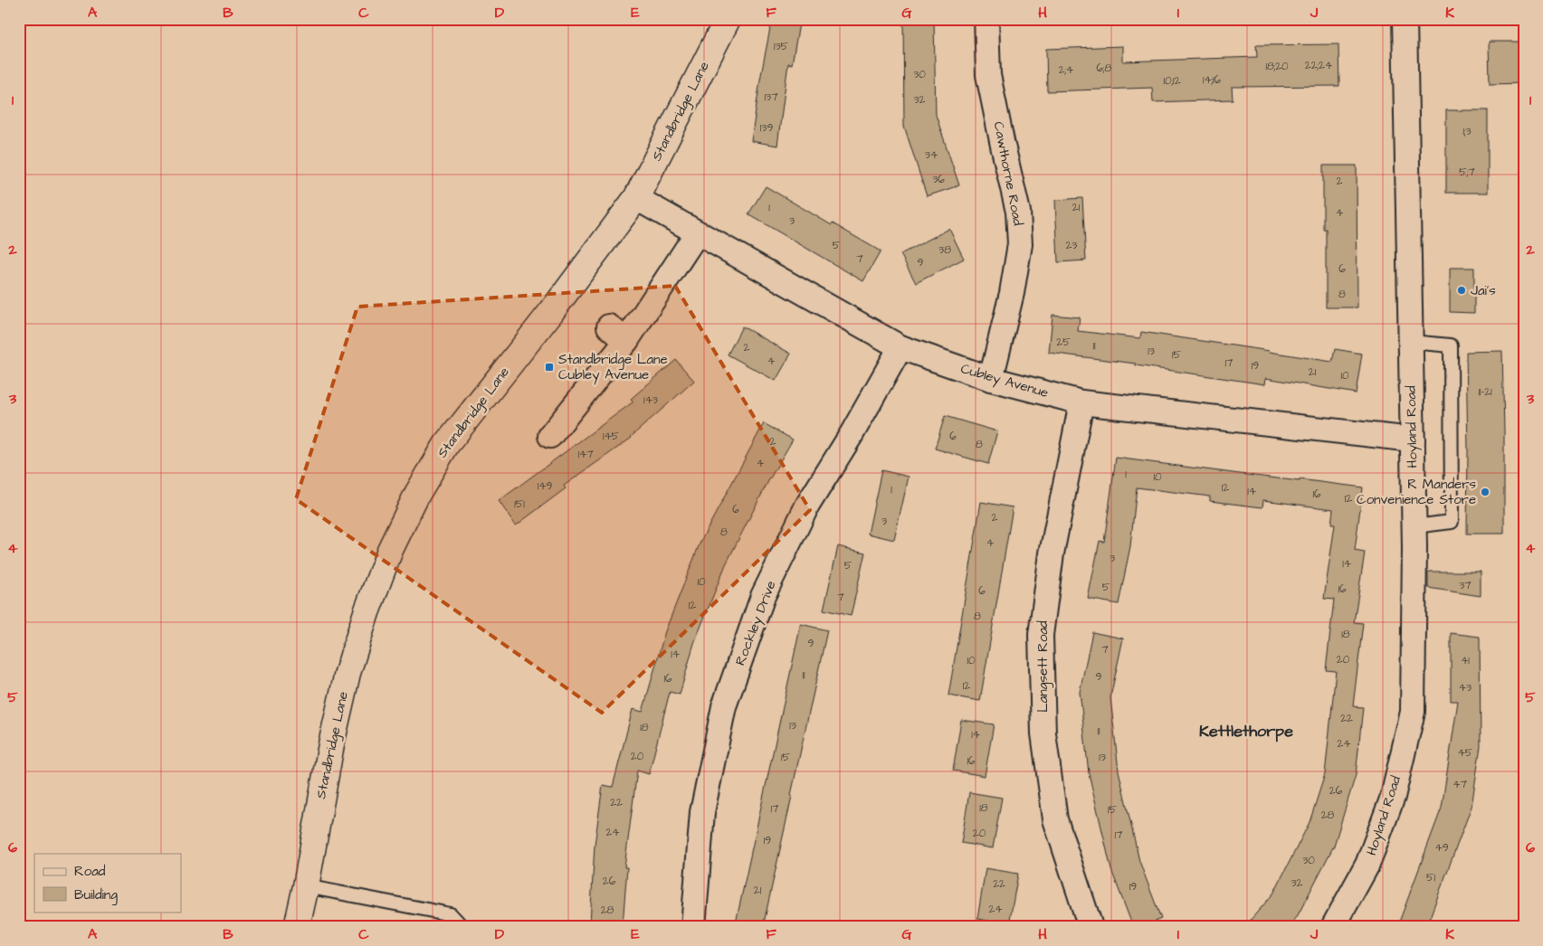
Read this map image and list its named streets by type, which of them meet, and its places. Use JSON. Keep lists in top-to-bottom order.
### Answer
{
  "streets": {
    "street": [
      "Standbridge Lane",
      "Cawthorne Road",
      "Cubley Avenue",
      "Hoyland Road",
      "Rockley Drive",
      "Langsett Road"
    ]
  },
  "crossings": [
    ["Standbridge Lane", "Cubley Avenue"],
    ["Cawthorne Road", "Cubley Avenue"],
    ["Cubley Avenue", "Hoyland Road"],
    ["Cubley Avenue", "Rockley Drive"],
    ["Cubley Avenue", "Langsett Road"]
  ],
  "districts": ["Kettlethorpe"],
  "places": {
    "other": ["Jai's", "R Manders Convenience Store"],
    "transit": ["Standbridge Lane Cubley Avenue"]
  },
  "house_numbers": [
    "135",
    "22;24",
    "18;20",
    "6;8",
    "2;4",
    "30",
    "14;16",
    "10;12",
    "137",
    "32",
    "139",
    "1;3",
    "34",
    "5;7",
    "36",
    "2",
    "1",
    "21",
    "4",
    "3",
    "5",
    "23",
    "38",
    "7",
    "9",
    "6",
    "8",
    "25",
    "11",
    "2",
    "13",
    "15",
    "4",
    "17",
    "19",
    "21",
    "10",
    "11-21",
    "143",
    "145",
    "6",
    "2",
    "8",
    "147",
    "4",
    "1",
    "10",
    "149",
    "12",
    "1",
    "14",
    "16",
    "12",
    "151",
    "6",
    "2",
    "3",
    "8",
    "4",
    "3",
    "14",
    "5",
    "10",
    "37",
    "5",
    "16",
    "6",
    "7",
    "12",
    "8",
    "18",
    "9",
    "7",
    "14",
    "20",
    "10",
    "41",
    "11",
    "9",
    "16",
    "12",
    "43",
    "22",
    "13",
    "18",
    "11",
    "14",
    "24",
    "45",
    "20",
    "15",
    "13",
    "16",
    "47",
    "26",
    "22",
    "18",
    "17",
    "15",
    "28",
    "24",
    "20",
    "17",
    "19",
    "49",
    "30",
    "51",
    "26",
    "32",
    "22",
    "19",
    "21",
    "24",
    "28"
  ],
  "legend": ["Road", "Building"],
  "grid": {
    "columns": [
      "A",
      "B",
      "C",
      "D",
      "E",
      "F",
      "G",
      "H",
      "I",
      "J",
      "K"
    ],
    "rows": [
      "1",
      "2",
      "3",
      "4",
      "5",
      "6"
    ]
  }
}
